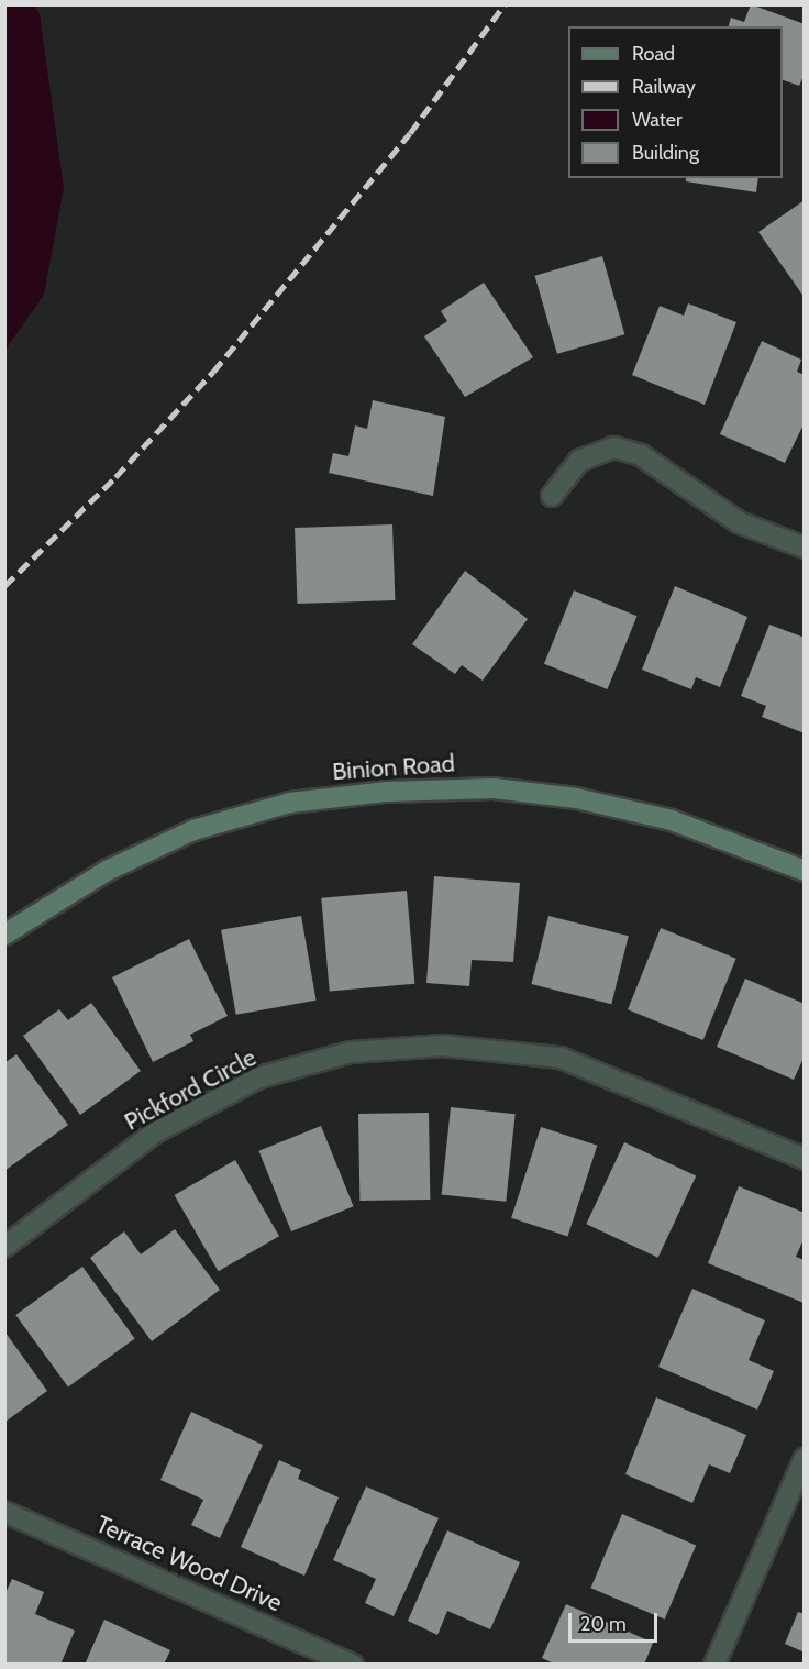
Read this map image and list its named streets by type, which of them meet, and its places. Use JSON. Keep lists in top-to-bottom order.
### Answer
{
  "streets": {
    "main road": ["Binion Road"],
    "street": ["Pickford Circle", "Terrace Wood Drive"]
  },
  "legend": [
    "Road",
    "Railway",
    "Water",
    "Building"
  ],
  "scale_bar": "20 m"
}
